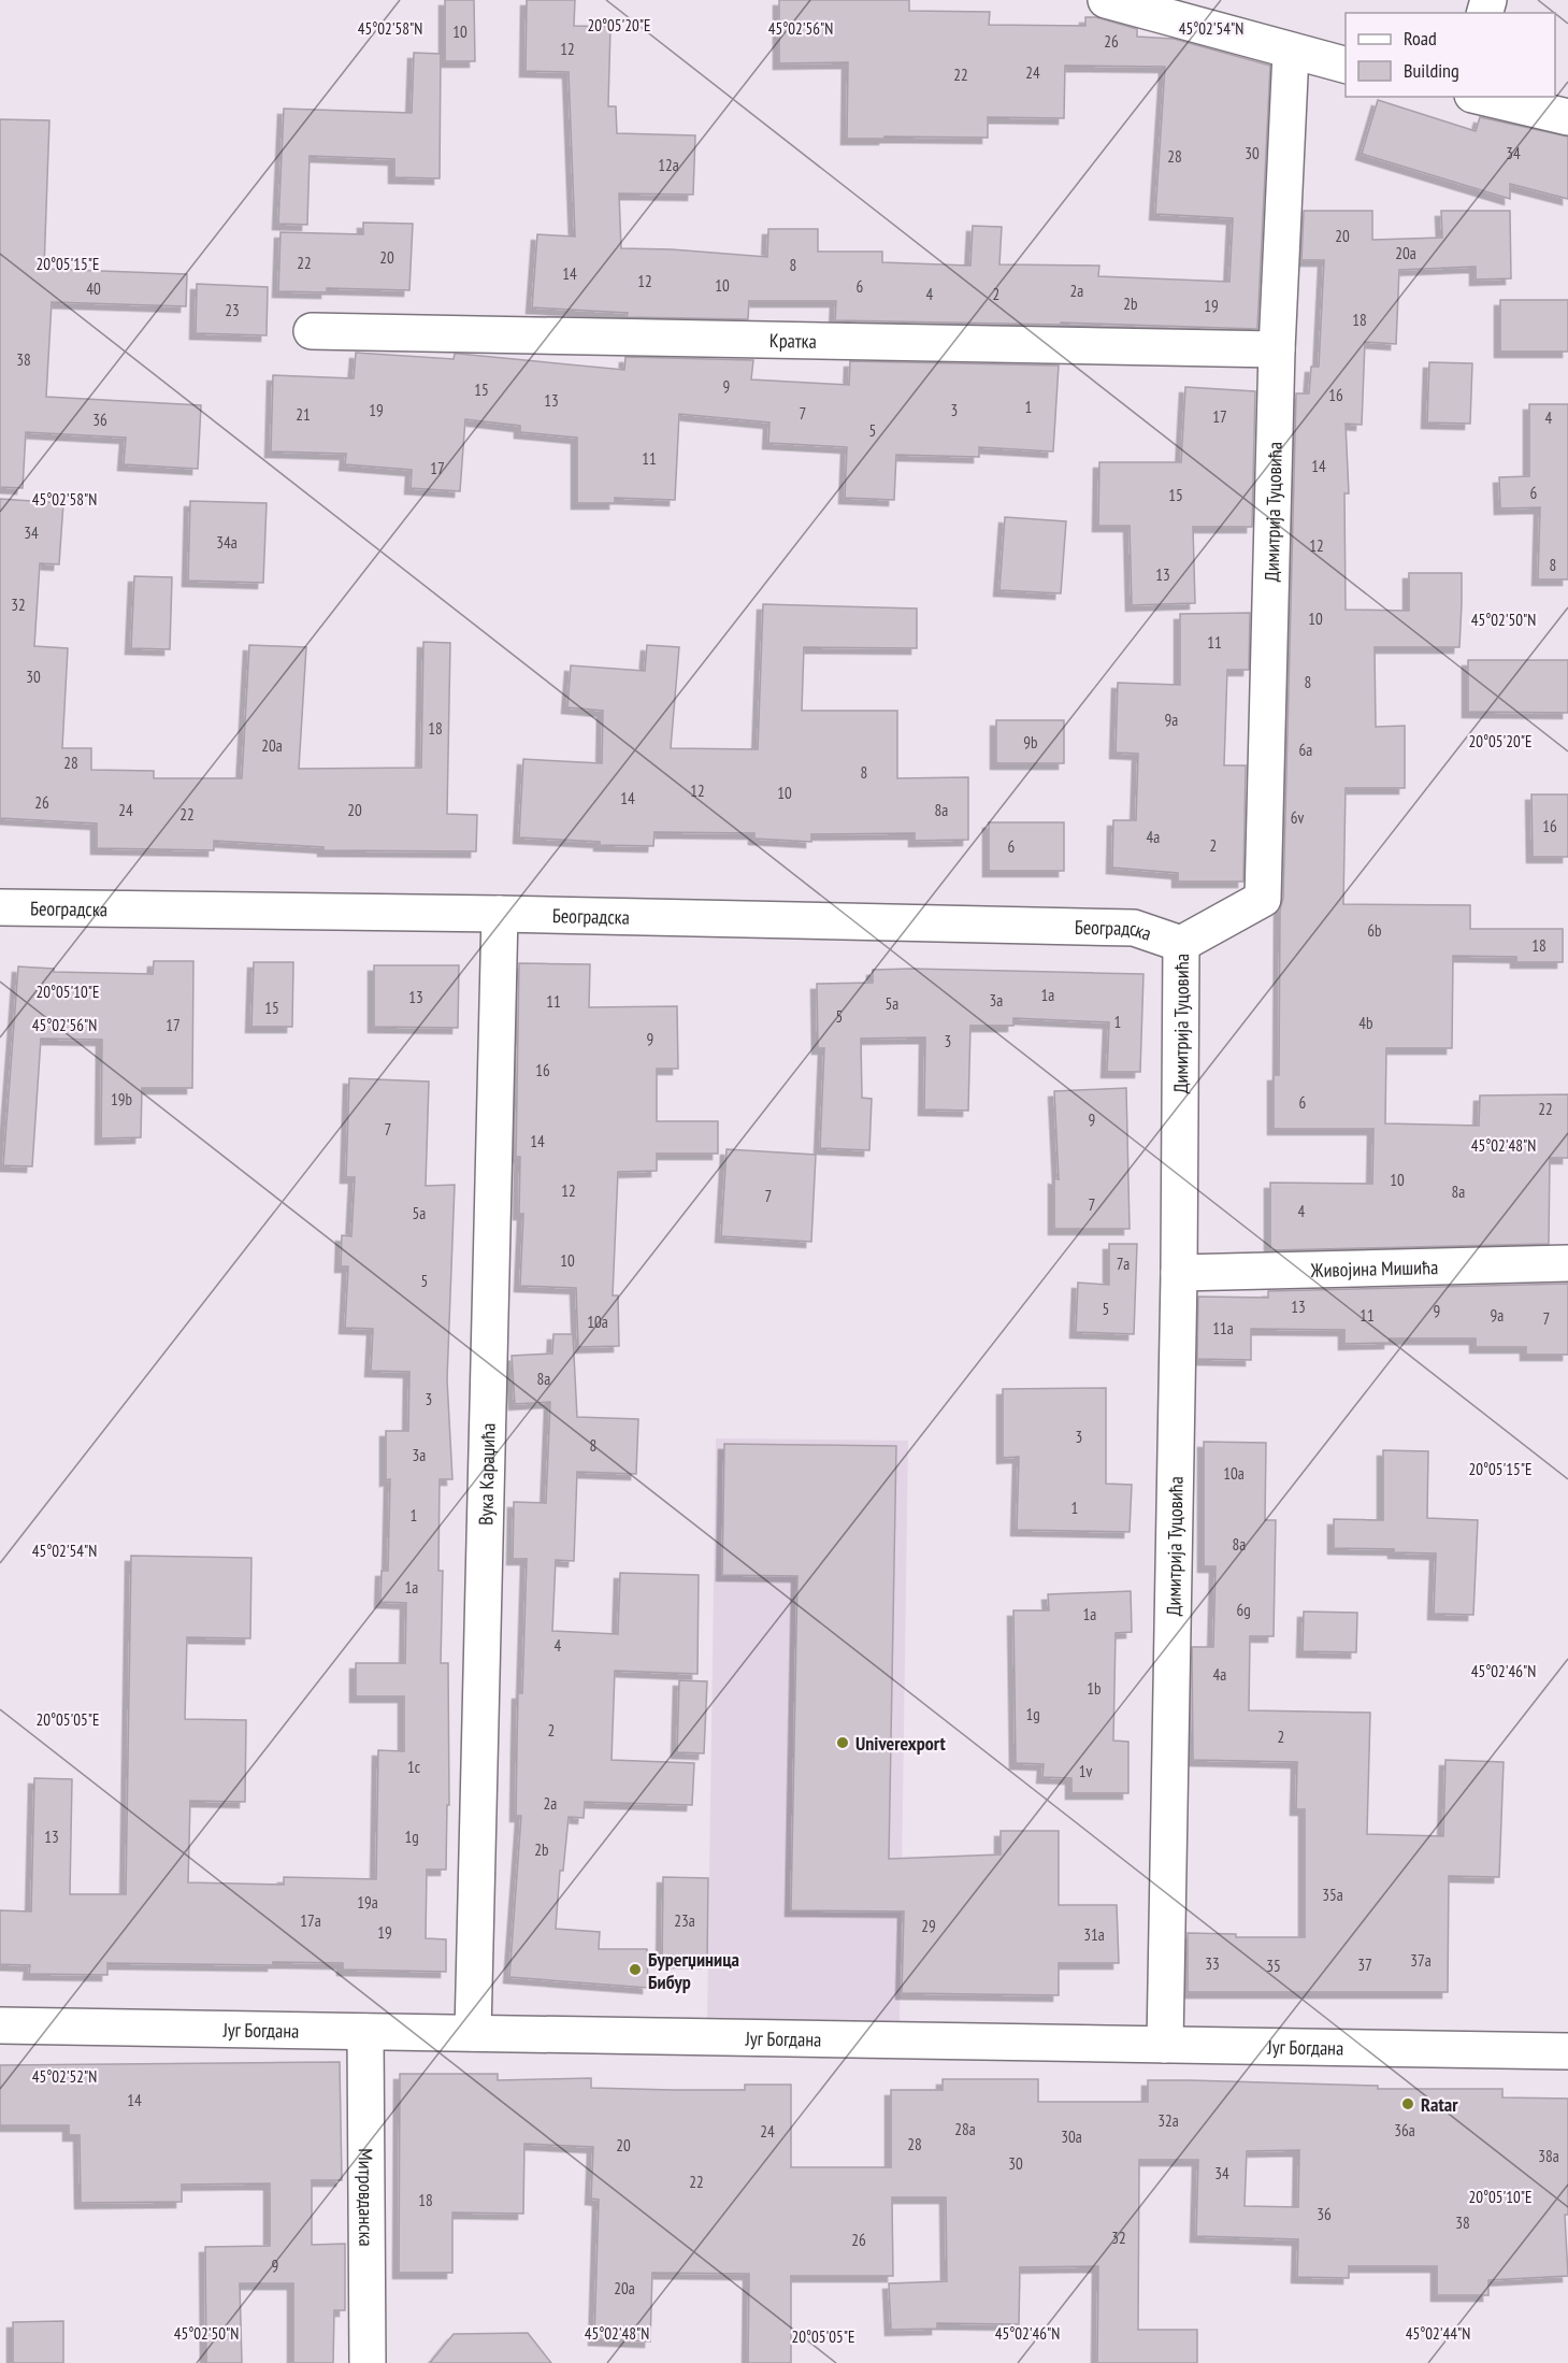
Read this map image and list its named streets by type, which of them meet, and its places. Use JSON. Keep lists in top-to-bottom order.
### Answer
{
  "streets": {
    "street": [
      "Кратка",
      "Димитрија Туцовића",
      "Београдска",
      "Живојина Мишића",
      "Вука Караџића",
      "Југ Богдана",
      "Митровданска"
    ]
  },
  "crossings": [
    ["Кратка", "Димитрија Туцовића"],
    ["Димитрија Туцовића", "Београдска"],
    ["Димитрија Туцовића", "Живојина Мишића"],
    ["Димитрија Туцовића", "Југ Богдана"],
    ["Београдска", "Вука Караџића"],
    ["Вука Караџића", "Југ Богдана"],
    ["Југ Богдана", "Митровданска"]
  ],
  "places": ["Univerexport", "Бурегџиница Бибур", "Ratar"],
  "house_numbers": [
    "10",
    "26",
    "12",
    "24",
    "22",
    "30",
    "34",
    "28",
    "12a",
    "20",
    "20a",
    "20",
    "22",
    "8",
    "14",
    "12",
    "10",
    "6",
    "40",
    "2a",
    "4",
    "2",
    "2b",
    "19",
    "23",
    "18",
    "38",
    "9",
    "15",
    "16",
    "13",
    "1",
    "19",
    "3",
    "7",
    "21",
    "17",
    "4",
    "36",
    "5",
    "11",
    "14",
    "17",
    "6",
    "15",
    "34",
    "34a",
    "12",
    "8",
    "13",
    "32",
    "10",
    "11",
    "30",
    "8",
    "9a",
    "18",
    "9b",
    "20a",
    "6a",
    "28",
    "8",
    "12",
    "10",
    "14",
    "26",
    "24",
    "20",
    "8a",
    "22",
    "6v",
    "16",
    "4a",
    "2",
    "6",
    "6b",
    "18",
    "1a",
    "13",
    "3a",
    "11",
    "5a",
    "15",
    "5",
    "1",
    "4b",
    "17",
    "9",
    "3",
    "16",
    "19b",
    "6",
    "22",
    "9",
    "7",
    "14",
    "10",
    "12",
    "8a",
    "7",
    "7",
    "4",
    "5a",
    "10",
    "7a",
    "5",
    "13",
    "5",
    "9",
    "11",
    "9a",
    "7",
    "10a",
    "11a",
    "8a",
    "3",
    "3",
    "8",
    "3a",
    "10a",
    "1",
    "1",
    "8a",
    "1a",
    "6g",
    "1a",
    "4",
    "4a",
    "1b",
    "1g",
    "2",
    "2",
    "1c",
    "1v",
    "2a",
    "13",
    "1g",
    "2b",
    "35a",
    "19a",
    "17a",
    "23a",
    "29",
    "19",
    "31a",
    "37a",
    "33",
    "37",
    "35",
    "14",
    "32a",
    "28a",
    "36a",
    "24",
    "30a",
    "28",
    "20",
    "38a",
    "30",
    "34",
    "22",
    "18",
    "36",
    "38",
    "32",
    "26",
    "9",
    "20a"
  ],
  "legend": ["Road", "Building"],
  "coordinates": [
    "20°05'20\"E",
    "45°02'58\"N",
    "45°02'56\"N",
    "45°02'54\"N",
    "20°05'15\"E",
    "45°02'50\"N",
    "20°05'10\"E",
    "45°02'48\"N",
    "45°02'46\"N",
    "20°05'05\"E",
    "45°02'52\"N",
    "45°02'44\"N"
  ]
}
